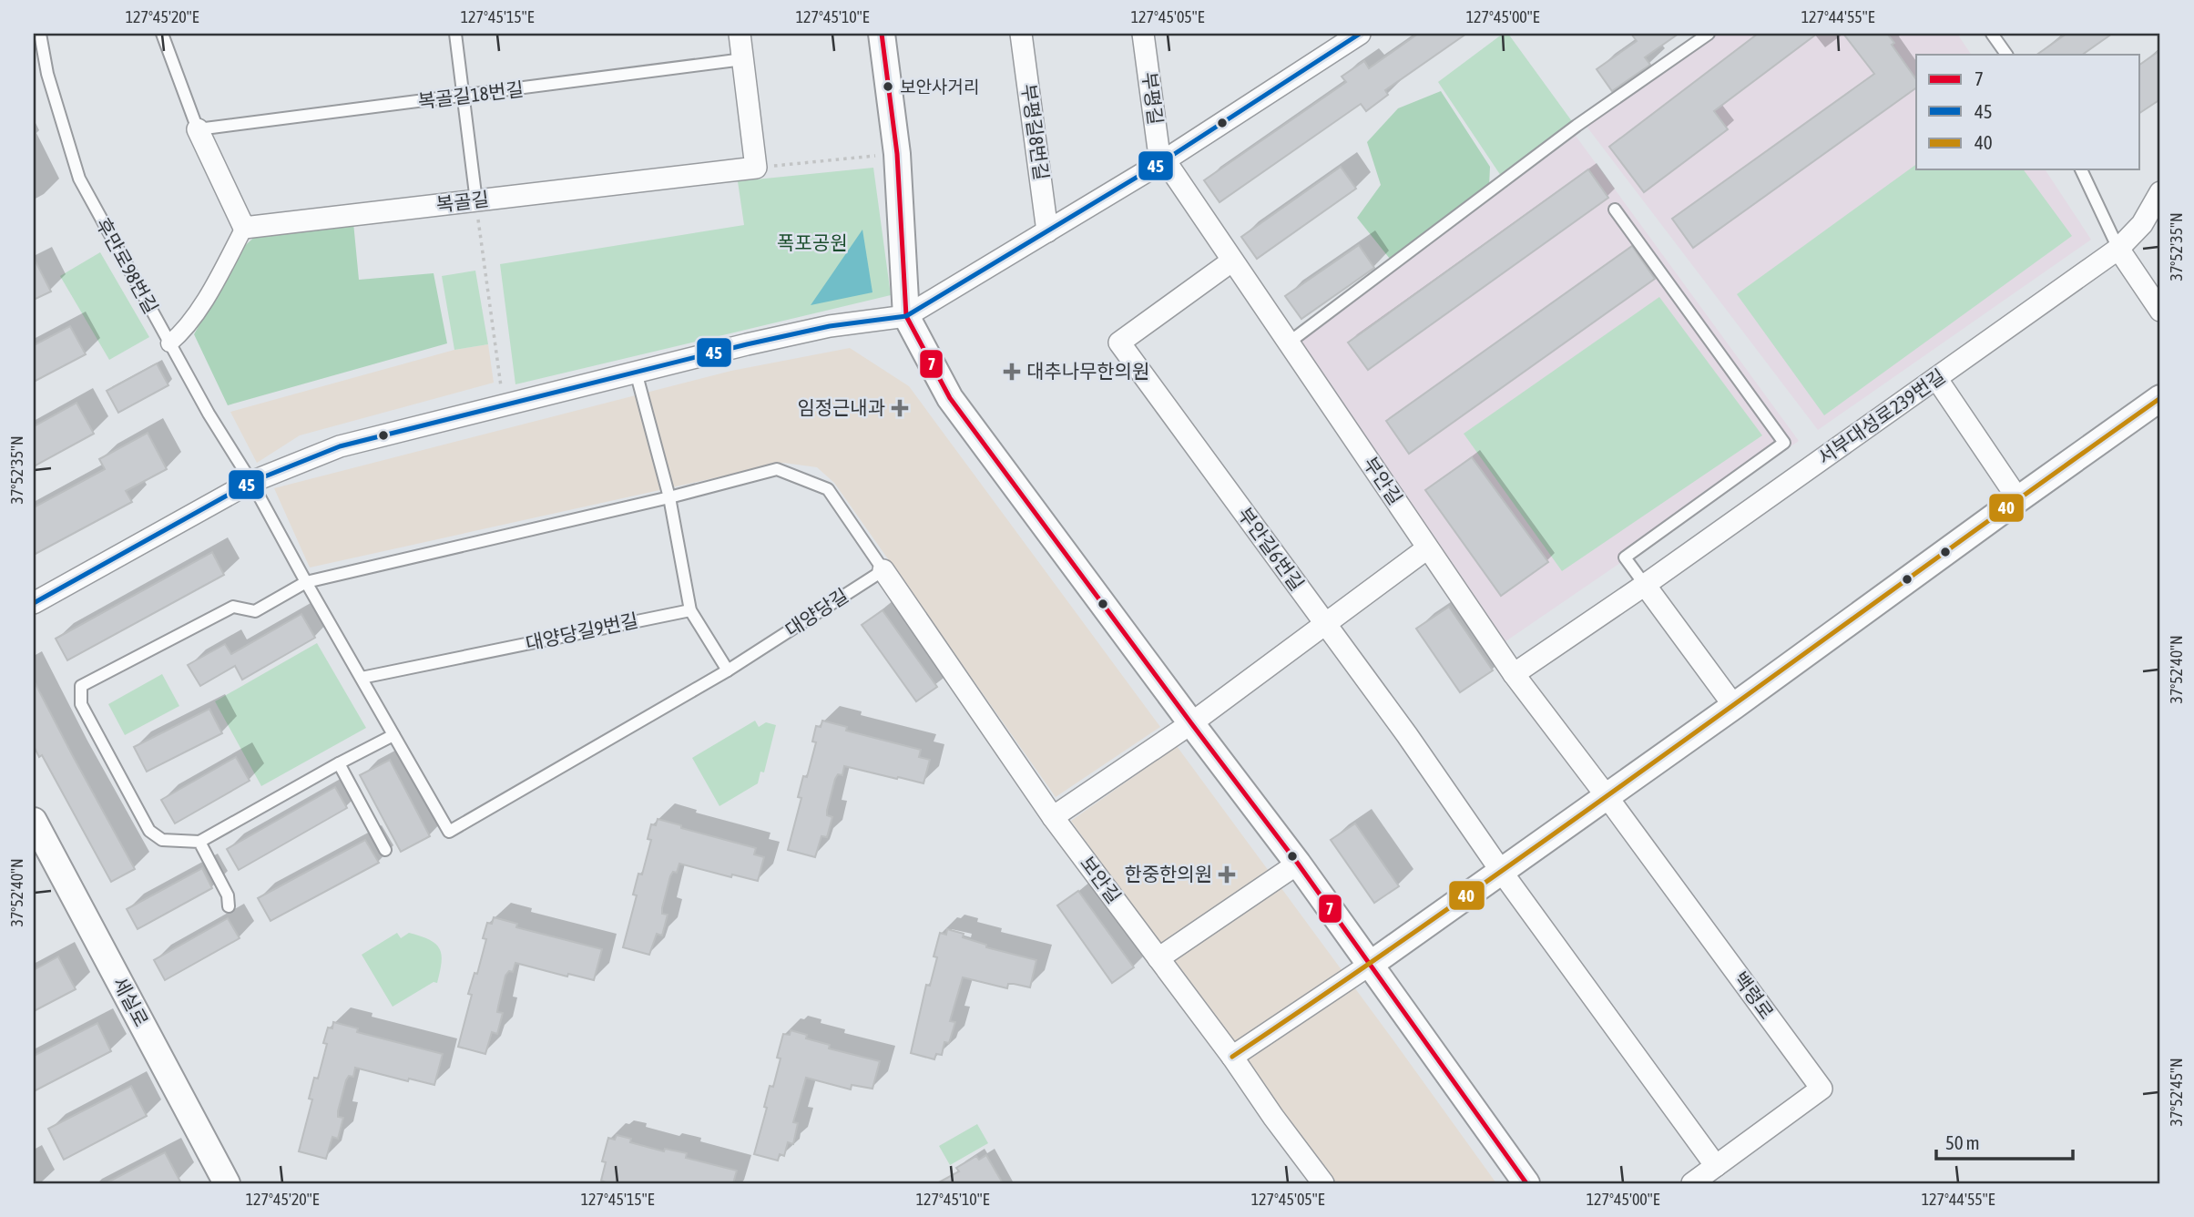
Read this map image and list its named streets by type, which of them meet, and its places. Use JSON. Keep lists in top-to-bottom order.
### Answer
{
  "streets": {
    "street": [
      "부평길",
      "부평길8번길",
      "복골길",
      "서부대성로239번길",
      "부안길",
      "부안길6번길",
      "보안길",
      "백령로",
      "세실로"
    ],
    "lane": [
      "복골길18번길",
      "후만로98번길",
      "대양당길",
      "대양당길9번길"
    ]
  },
  "crossings": [
    ["부평길", "부안길"],
    ["후만로98번길", "대양당길"],
    ["서부대성로239번길", "부안길"],
    ["부안길", "부안길6번길"],
    ["부안길", "백령로"],
    ["대양당길", "대양당길9번길"],
    ["대양당길", "보안길"]
  ],
  "parks": ["폭포공원"],
  "places": {
    "other": ["보안사거리"],
    "health": ["대추나무한의원", "임정근내과", "한중한의원"]
  },
  "lines": ["transit line 7", "transit line 45", "transit line 40"],
  "legend": ["7", "45", "40"],
  "scale_bar": "50 m",
  "coordinates": [
    "127°45'20\"E",
    "127°45'15\"E",
    "127°45'10\"E",
    "127°45'05\"E",
    "127°45'00\"E",
    "127°44'55\"E",
    "37°52'35\"N",
    "37°52'40\"N",
    "37°52'45\"N"
  ]
}
